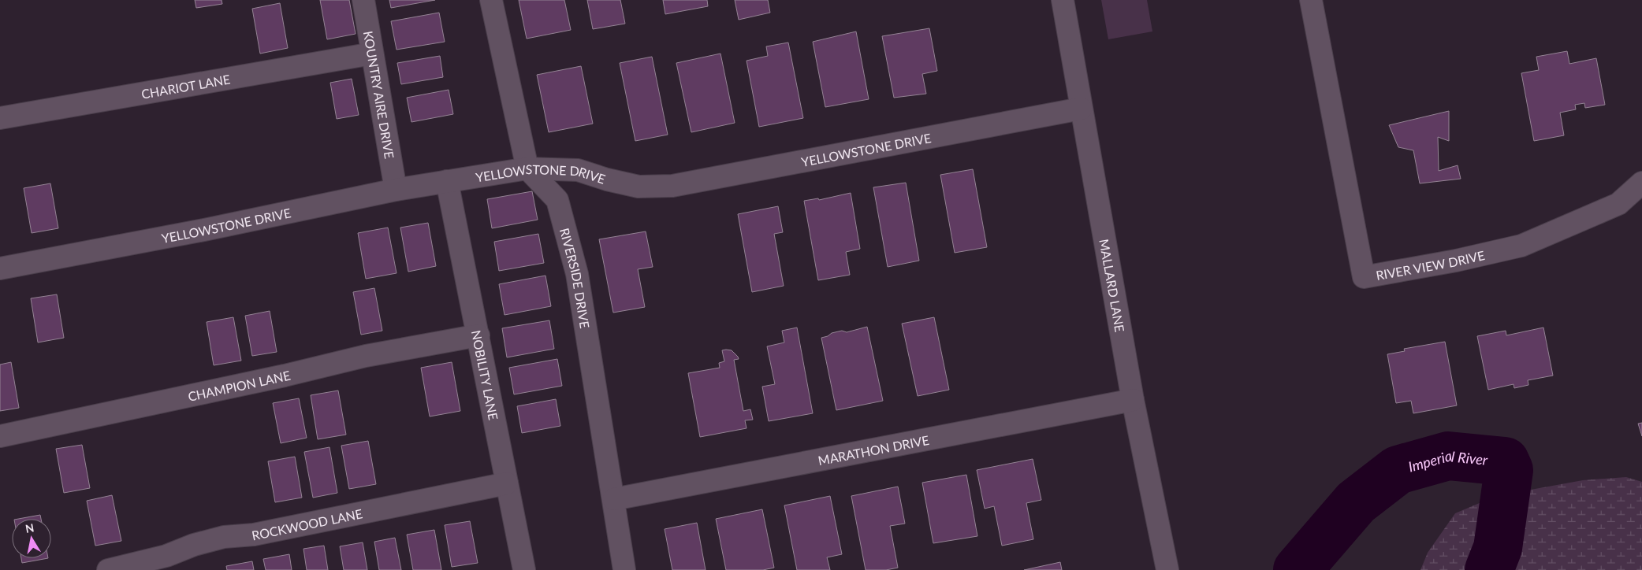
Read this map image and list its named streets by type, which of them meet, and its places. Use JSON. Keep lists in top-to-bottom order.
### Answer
{
  "streets": {
    "street": [
      "CHARIOT LANE",
      "KOUNTRY AIRE DRIVE",
      "YELLOWSTONE DRIVE",
      "RIVER VIEW DRIVE",
      "RIVERSIDE DRIVE",
      "MALLARD LANE",
      "NOBILITY LANE",
      "CHAMPION LANE",
      "MARATHON DRIVE",
      "ROCKWOOD LANE"
    ]
  },
  "crossings": [
    ["CHARIOT LANE", "KOUNTRY AIRE DRIVE"],
    ["KOUNTRY AIRE DRIVE", "YELLOWSTONE DRIVE"],
    ["YELLOWSTONE DRIVE", "RIVERSIDE DRIVE"],
    ["YELLOWSTONE DRIVE", "MALLARD LANE"],
    ["YELLOWSTONE DRIVE", "NOBILITY LANE"],
    ["RIVERSIDE DRIVE", "MARATHON DRIVE"],
    ["MALLARD LANE", "MARATHON DRIVE"],
    ["NOBILITY LANE", "CHAMPION LANE"],
    ["NOBILITY LANE", "ROCKWOOD LANE"]
  ],
  "water": ["Imperial River"],
  "north": "top"
}
